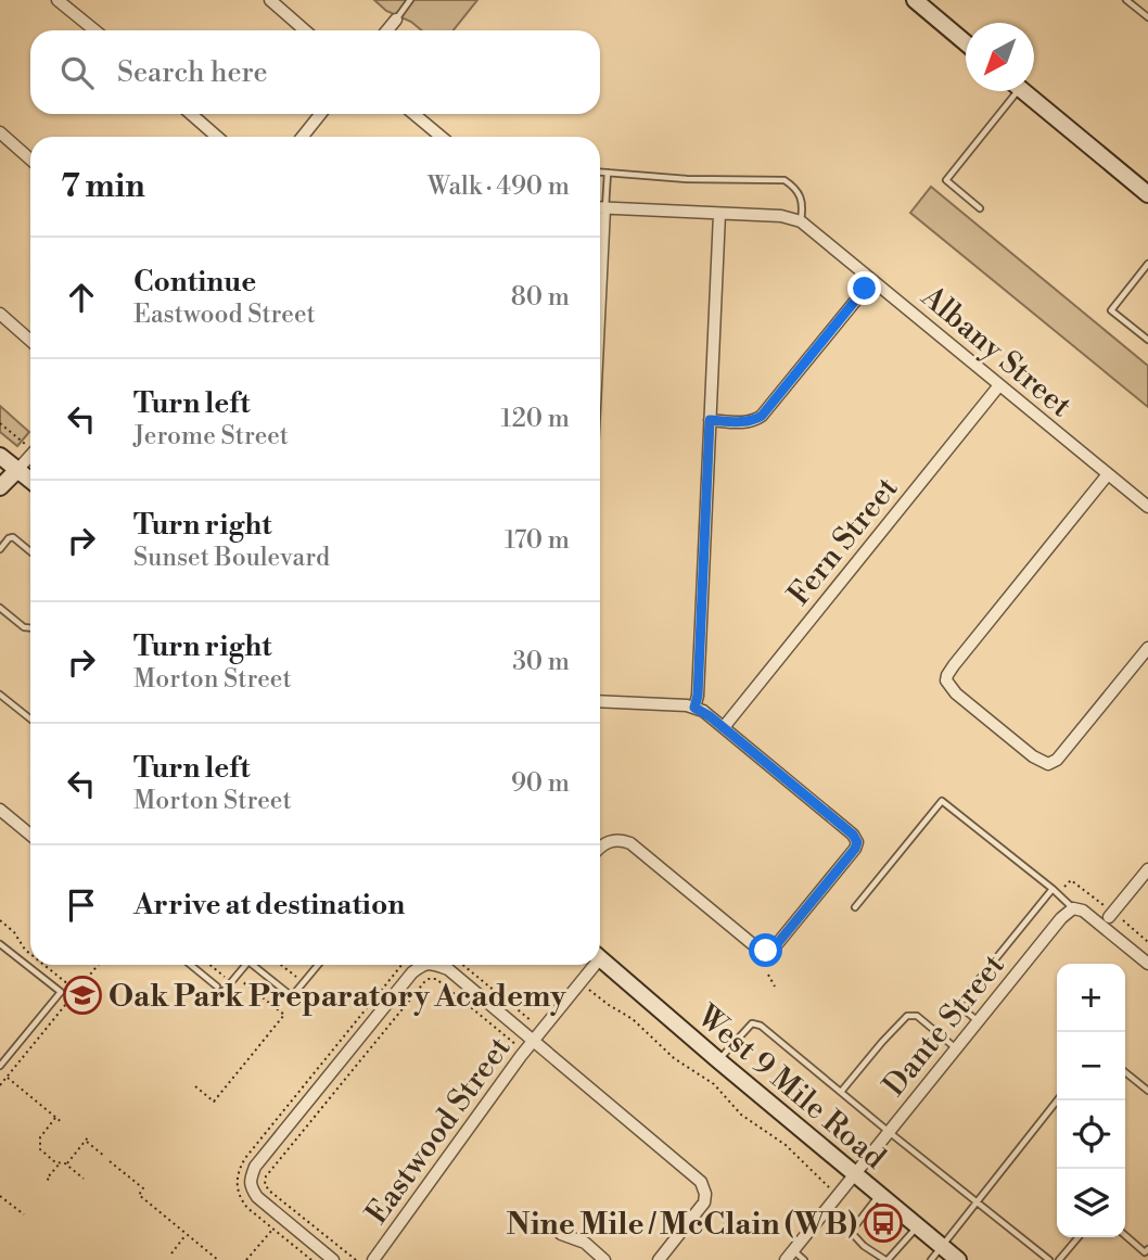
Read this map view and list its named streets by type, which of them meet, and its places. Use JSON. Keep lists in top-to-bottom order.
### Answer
{
  "streets": {
    "main road": ["West 9 Mile Road"],
    "street": [
      "Albany Street",
      "Fern Street",
      "Dante Street",
      "Eastwood Street"
    ]
  },
  "crossings": [
    ["Albany Street", "Fern Street"],
    ["Dante Street", "West 9 Mile Road"]
  ],
  "places": {
    "school or university": ["Oak Park Preparatory Academy"],
    "bus stop": ["Nine Mile / McClain (WB)"]
  },
  "north": "bottom left",
  "page": {
    "search": "Search here",
    "heading": ["7 min", "Walk · 490 m"],
    "list": [
      ["Continue", "Eastwood Street", "80 m"],
      ["Turn left", "Jerome Street", "120 m"],
      ["Turn right", "Sunset Boulevard", "170 m"],
      ["Turn right", "Morton Street", "30 m"],
      ["Turn left", "Morton Street", "90 m"],
      "Arrive at destination"
    ],
    "map_buttons": ["+", "−"]
  }
}
